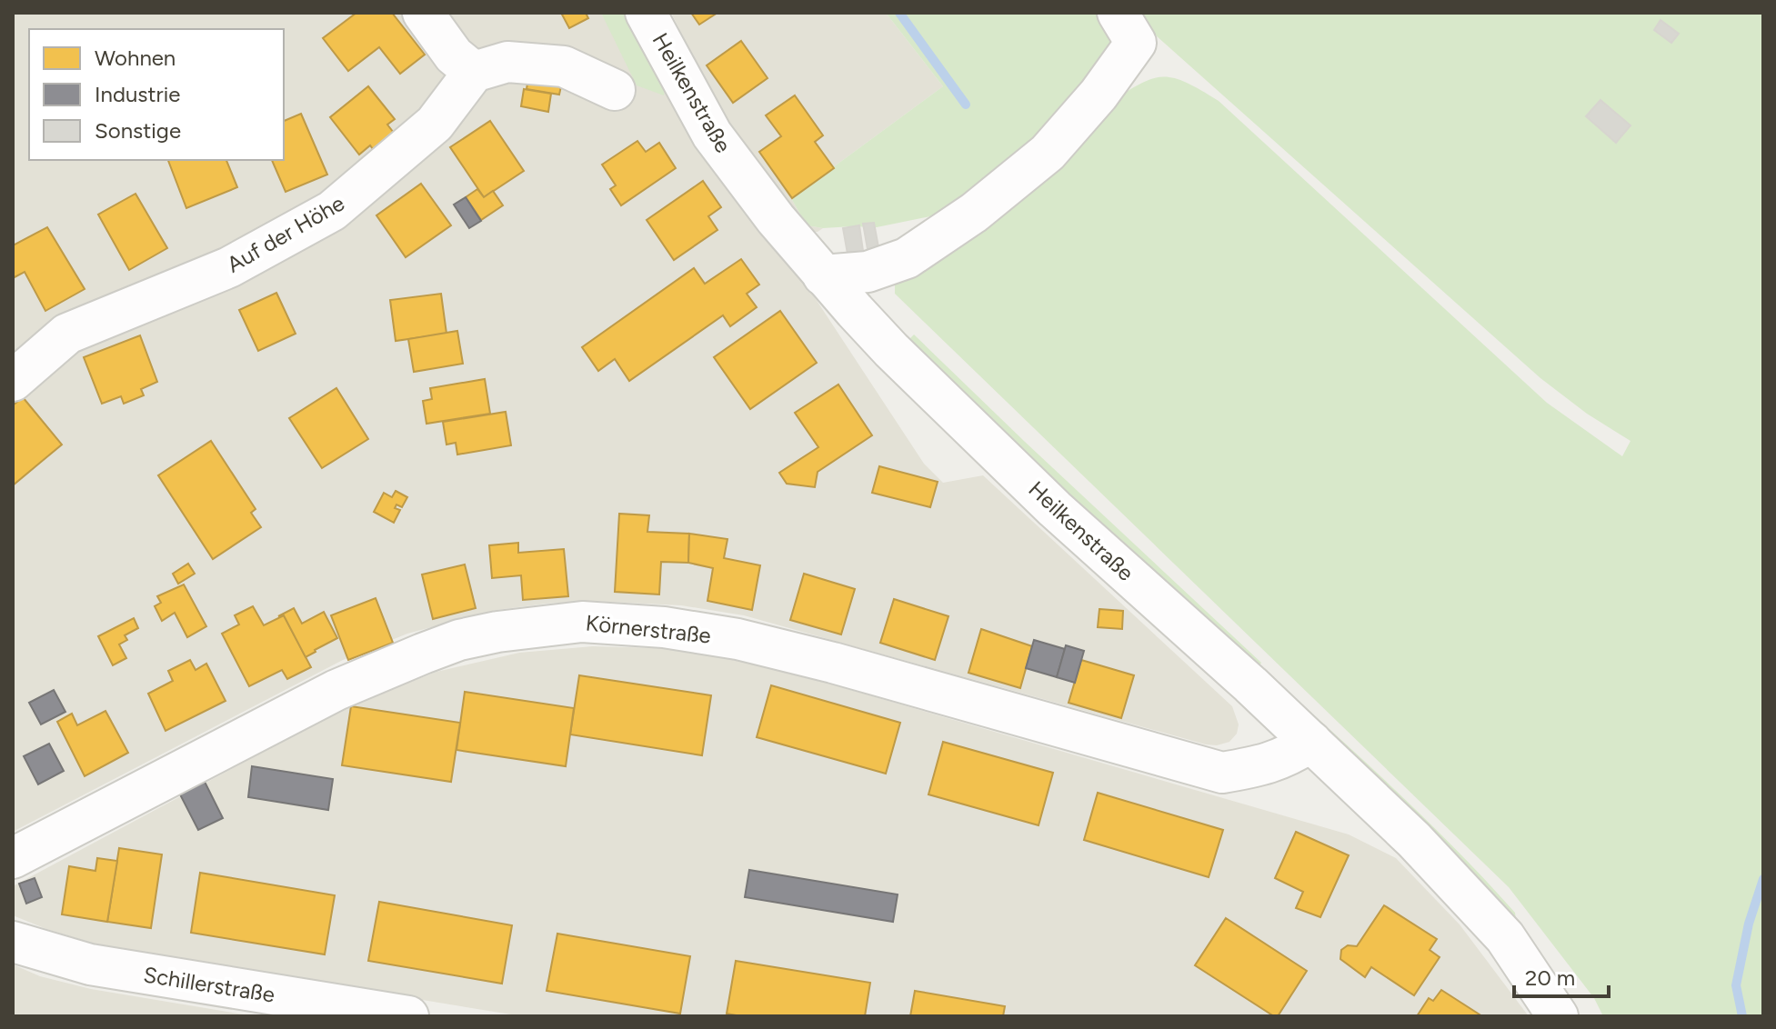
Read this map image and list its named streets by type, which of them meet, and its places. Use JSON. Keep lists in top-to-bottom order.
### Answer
{
  "streets": {
    "street": [
      "Heilkenstraße",
      "Auf der Höhe",
      "Körnerstraße",
      "Schillerstraße"
    ]
  },
  "crossings": [
    ["Heilkenstraße", "Körnerstraße"]
  ],
  "legend": ["Wohnen", "Industrie", "Sonstige"],
  "scale_bar": "20 m"
}
